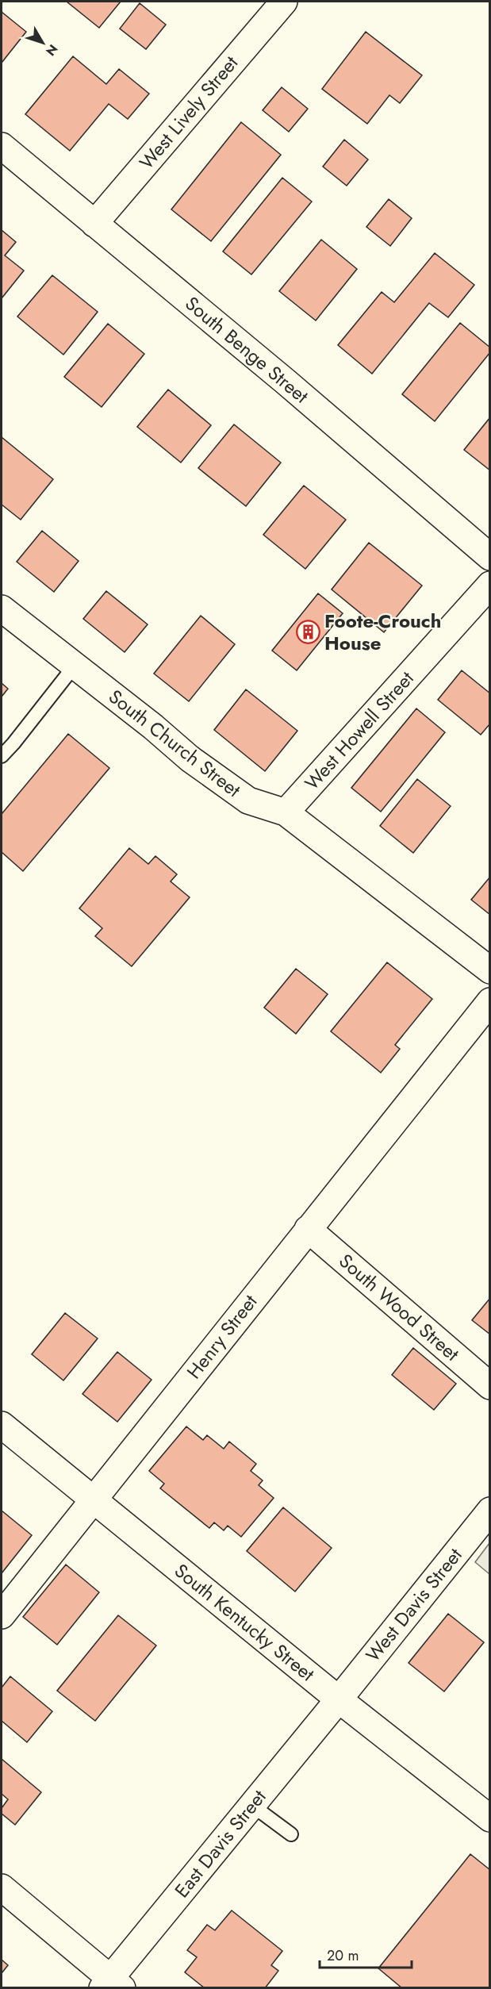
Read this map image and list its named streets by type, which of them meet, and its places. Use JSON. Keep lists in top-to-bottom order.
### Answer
{
  "streets": {
    "street": [
      "West Lively Street",
      "South Benge Street",
      "West Howell Street",
      "South Church Street",
      "South Wood Street",
      "Henry Street",
      "West Davis Street",
      "South Kentucky Street",
      "East Davis Street"
    ]
  },
  "crossings": [
    ["West Lively Street", "South Benge Street"],
    ["West Howell Street", "South Church Street"],
    ["South Wood Street", "Henry Street"],
    ["Henry Street", "South Kentucky Street"],
    ["West Davis Street", "South Kentucky Street"],
    ["West Davis Street", "East Davis Street"],
    ["South Kentucky Street", "East Davis Street"]
  ],
  "places": {
    "building": ["Foote-Crouch House"]
  },
  "scale_bar": "20 m",
  "north": "bottom right"
}
